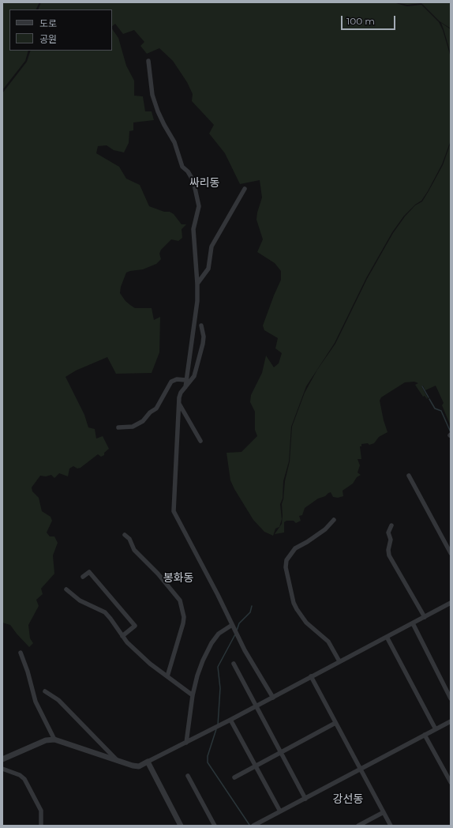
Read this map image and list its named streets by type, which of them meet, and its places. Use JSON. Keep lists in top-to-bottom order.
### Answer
{
  "districts": ["싸리동", "봉화동", "강선동"],
  "legend": ["도로", "공원"],
  "scale_bar": "100 m"
}
